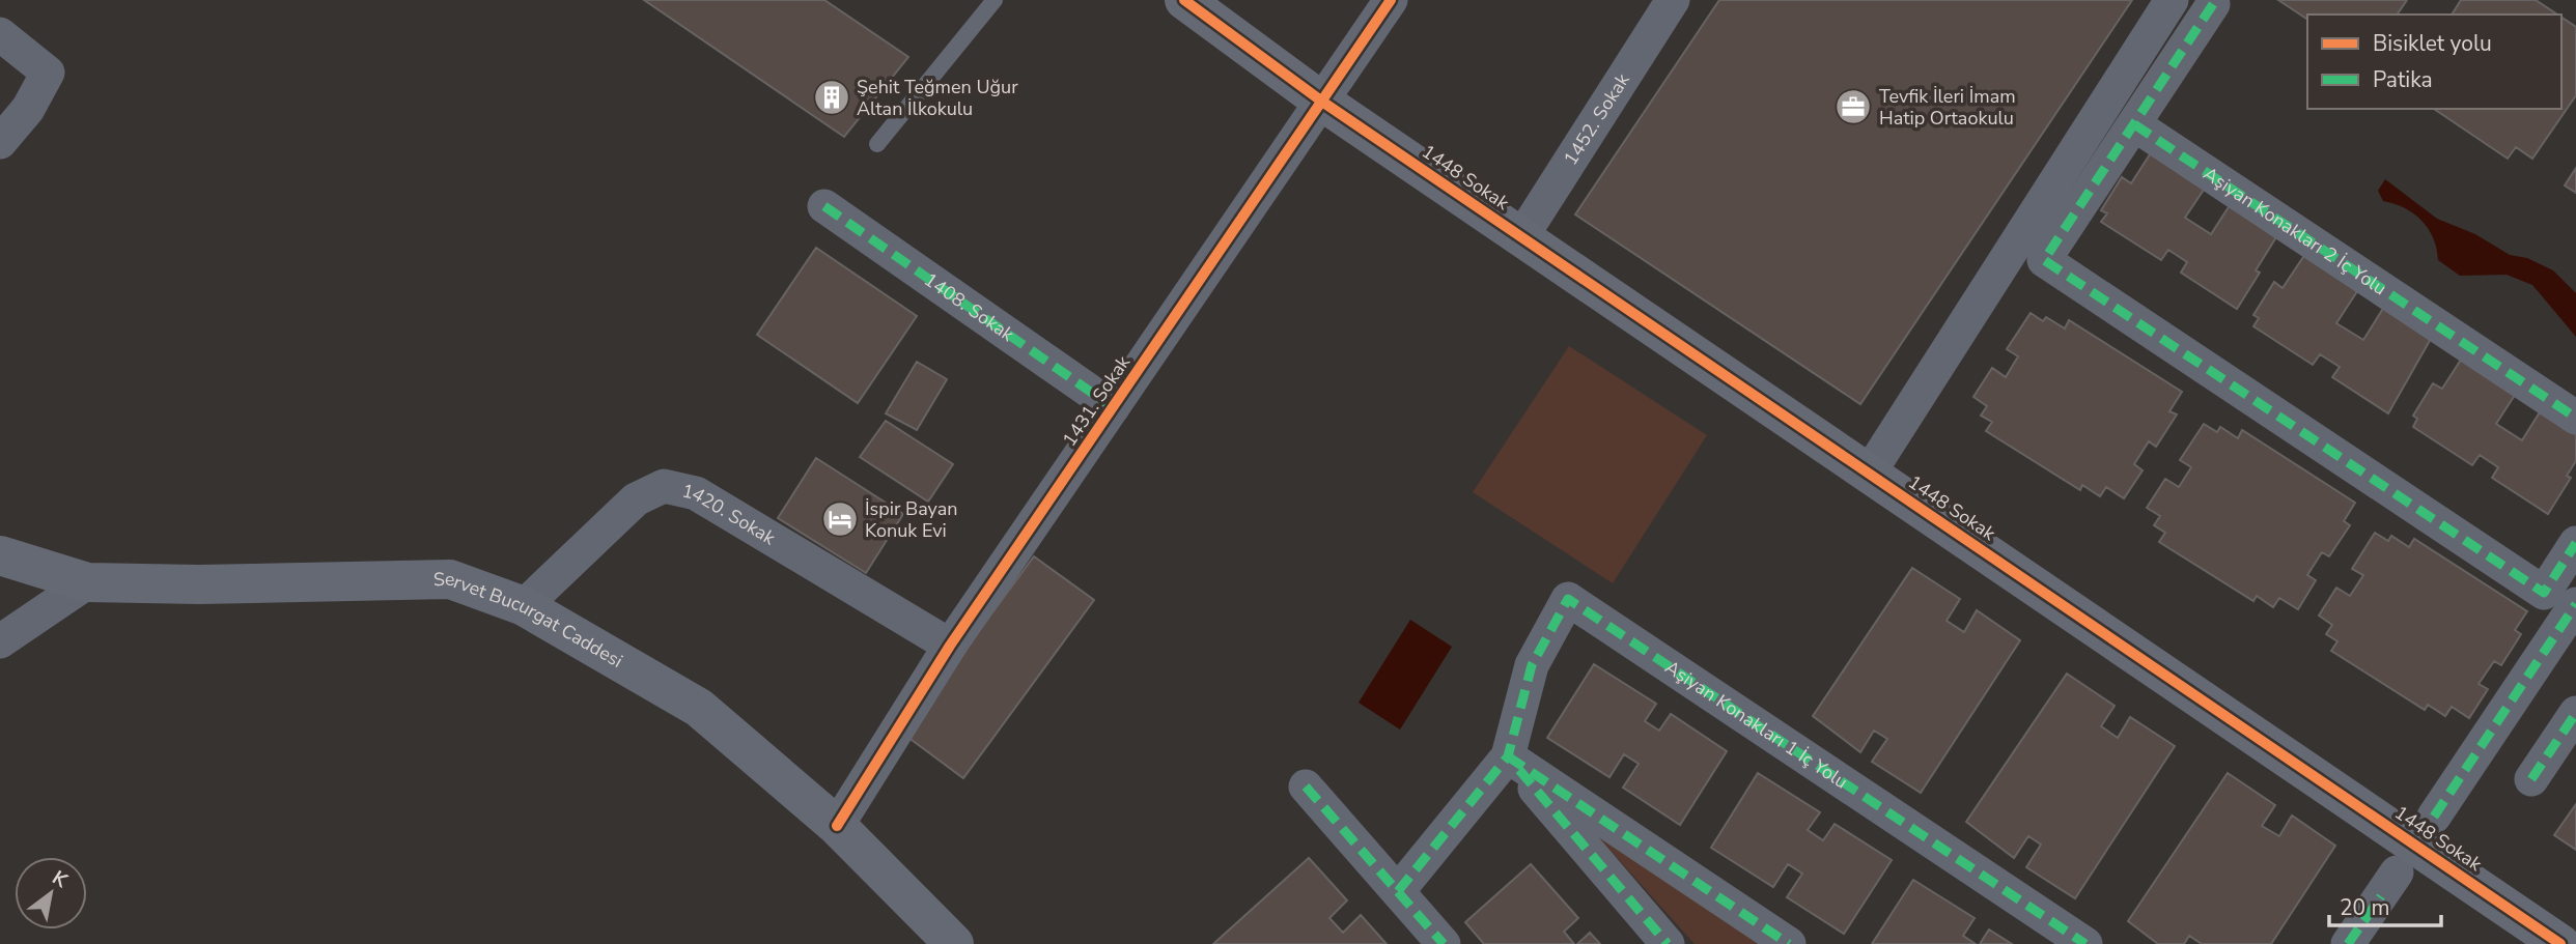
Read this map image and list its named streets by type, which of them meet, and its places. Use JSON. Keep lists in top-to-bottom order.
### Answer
{
  "streets": {
    "street": [
      "1452. Sokak",
      "1448 Sokak",
      "Aşiyan Konakları 2 İç Yolu",
      "1408. Sokak",
      "1431. Sokak",
      "1420. Sokak",
      "Servet Bucurgat Caddesi",
      "Aşiyan Konakları 1 İç Yolu"
    ]
  },
  "crossings": [
    ["1452. Sokak", "1448 Sokak"],
    ["1448 Sokak", "1431. Sokak"],
    ["1408. Sokak", "1431. Sokak"],
    ["1431. Sokak", "1420. Sokak"],
    ["1431. Sokak", "Servet Bucurgat Caddesi"],
    ["1420. Sokak", "Servet Bucurgat Caddesi"]
  ],
  "places": {
    "building": ["Şehit Teğmen Uğur Altan İlkokulu"],
    "office": ["Tevfik İleri İmam Hatip Ortaokulu"],
    "hotel": ["İspir Bayan Konuk Evi"]
  },
  "legend": ["Bisiklet yolu", "Patika"],
  "scale_bar": "20 m",
  "north": "top right"
}
